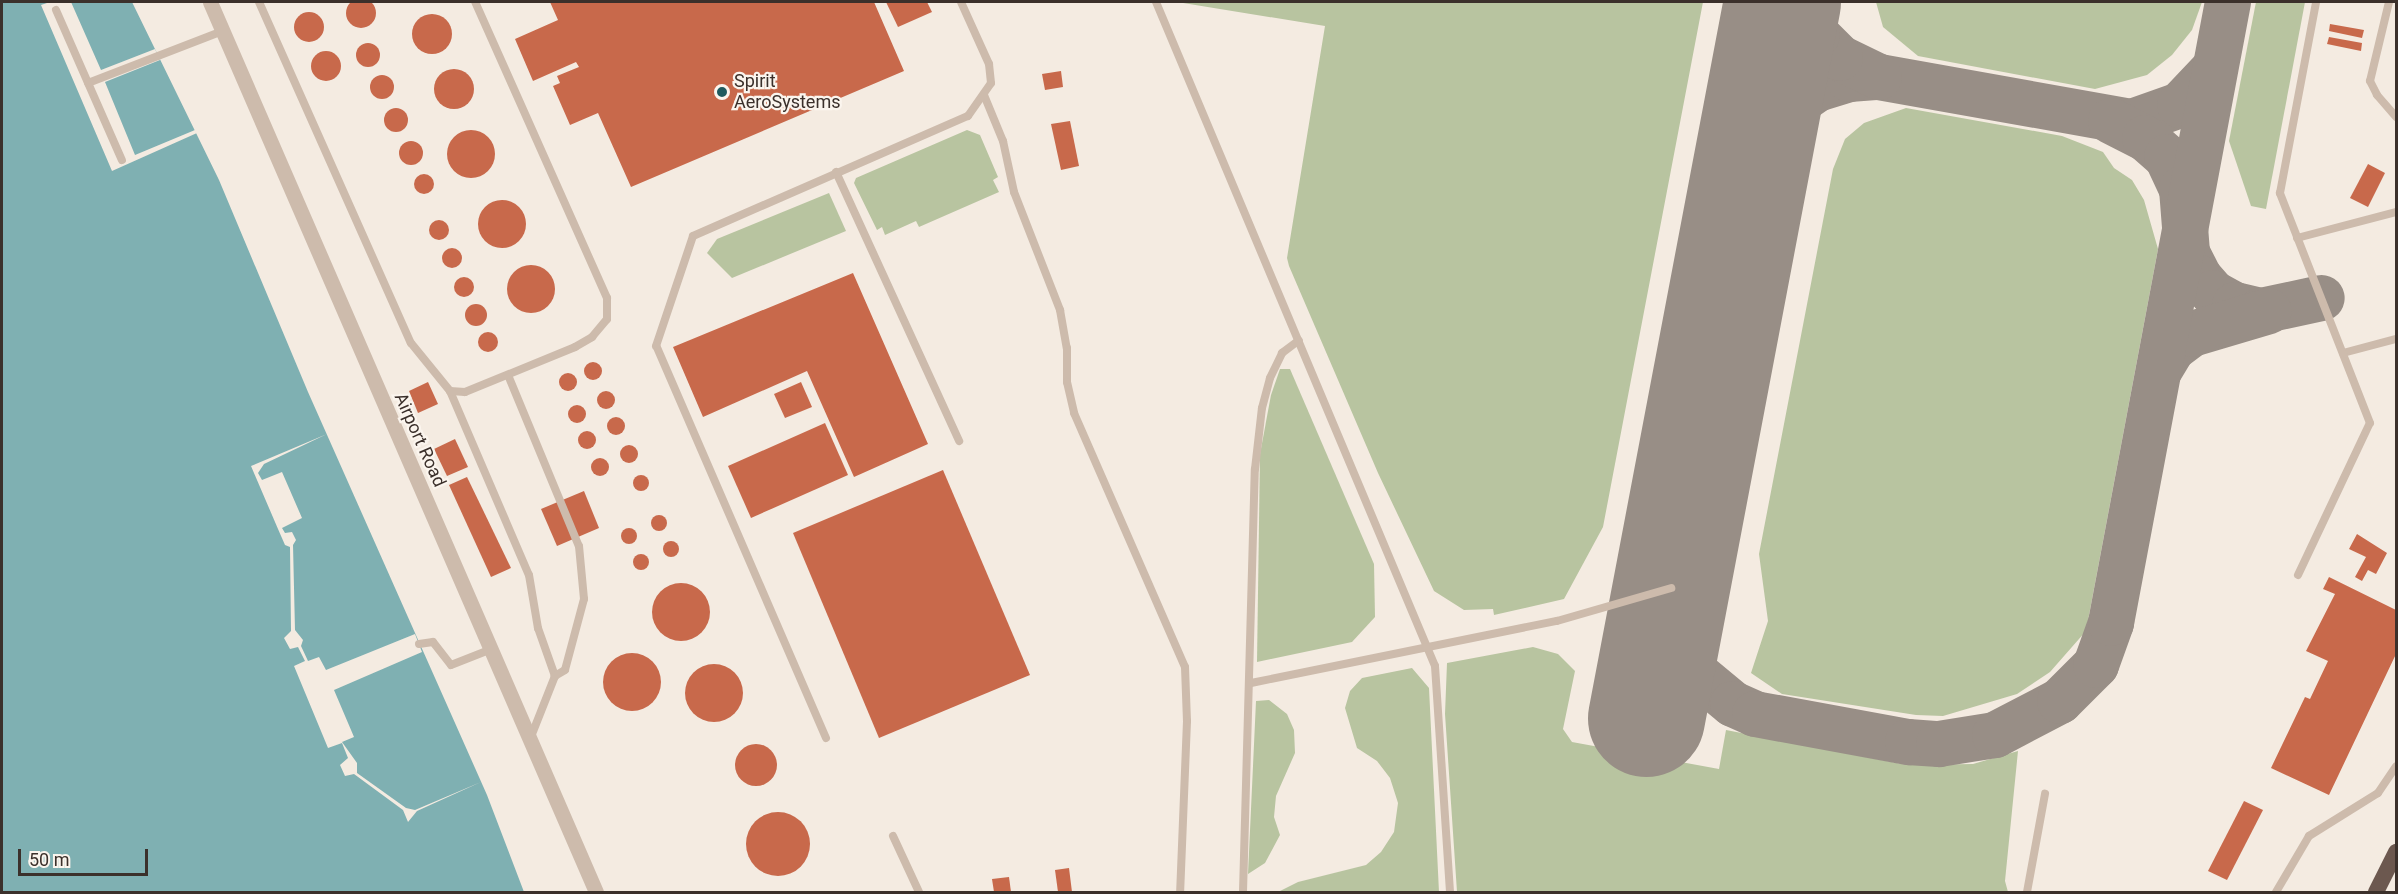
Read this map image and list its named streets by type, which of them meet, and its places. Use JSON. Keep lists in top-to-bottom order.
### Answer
{
  "streets": {
    "street": ["Airport Road"]
  },
  "places": ["Spirit AeroSystems"],
  "scale_bar": "50 m"
}
